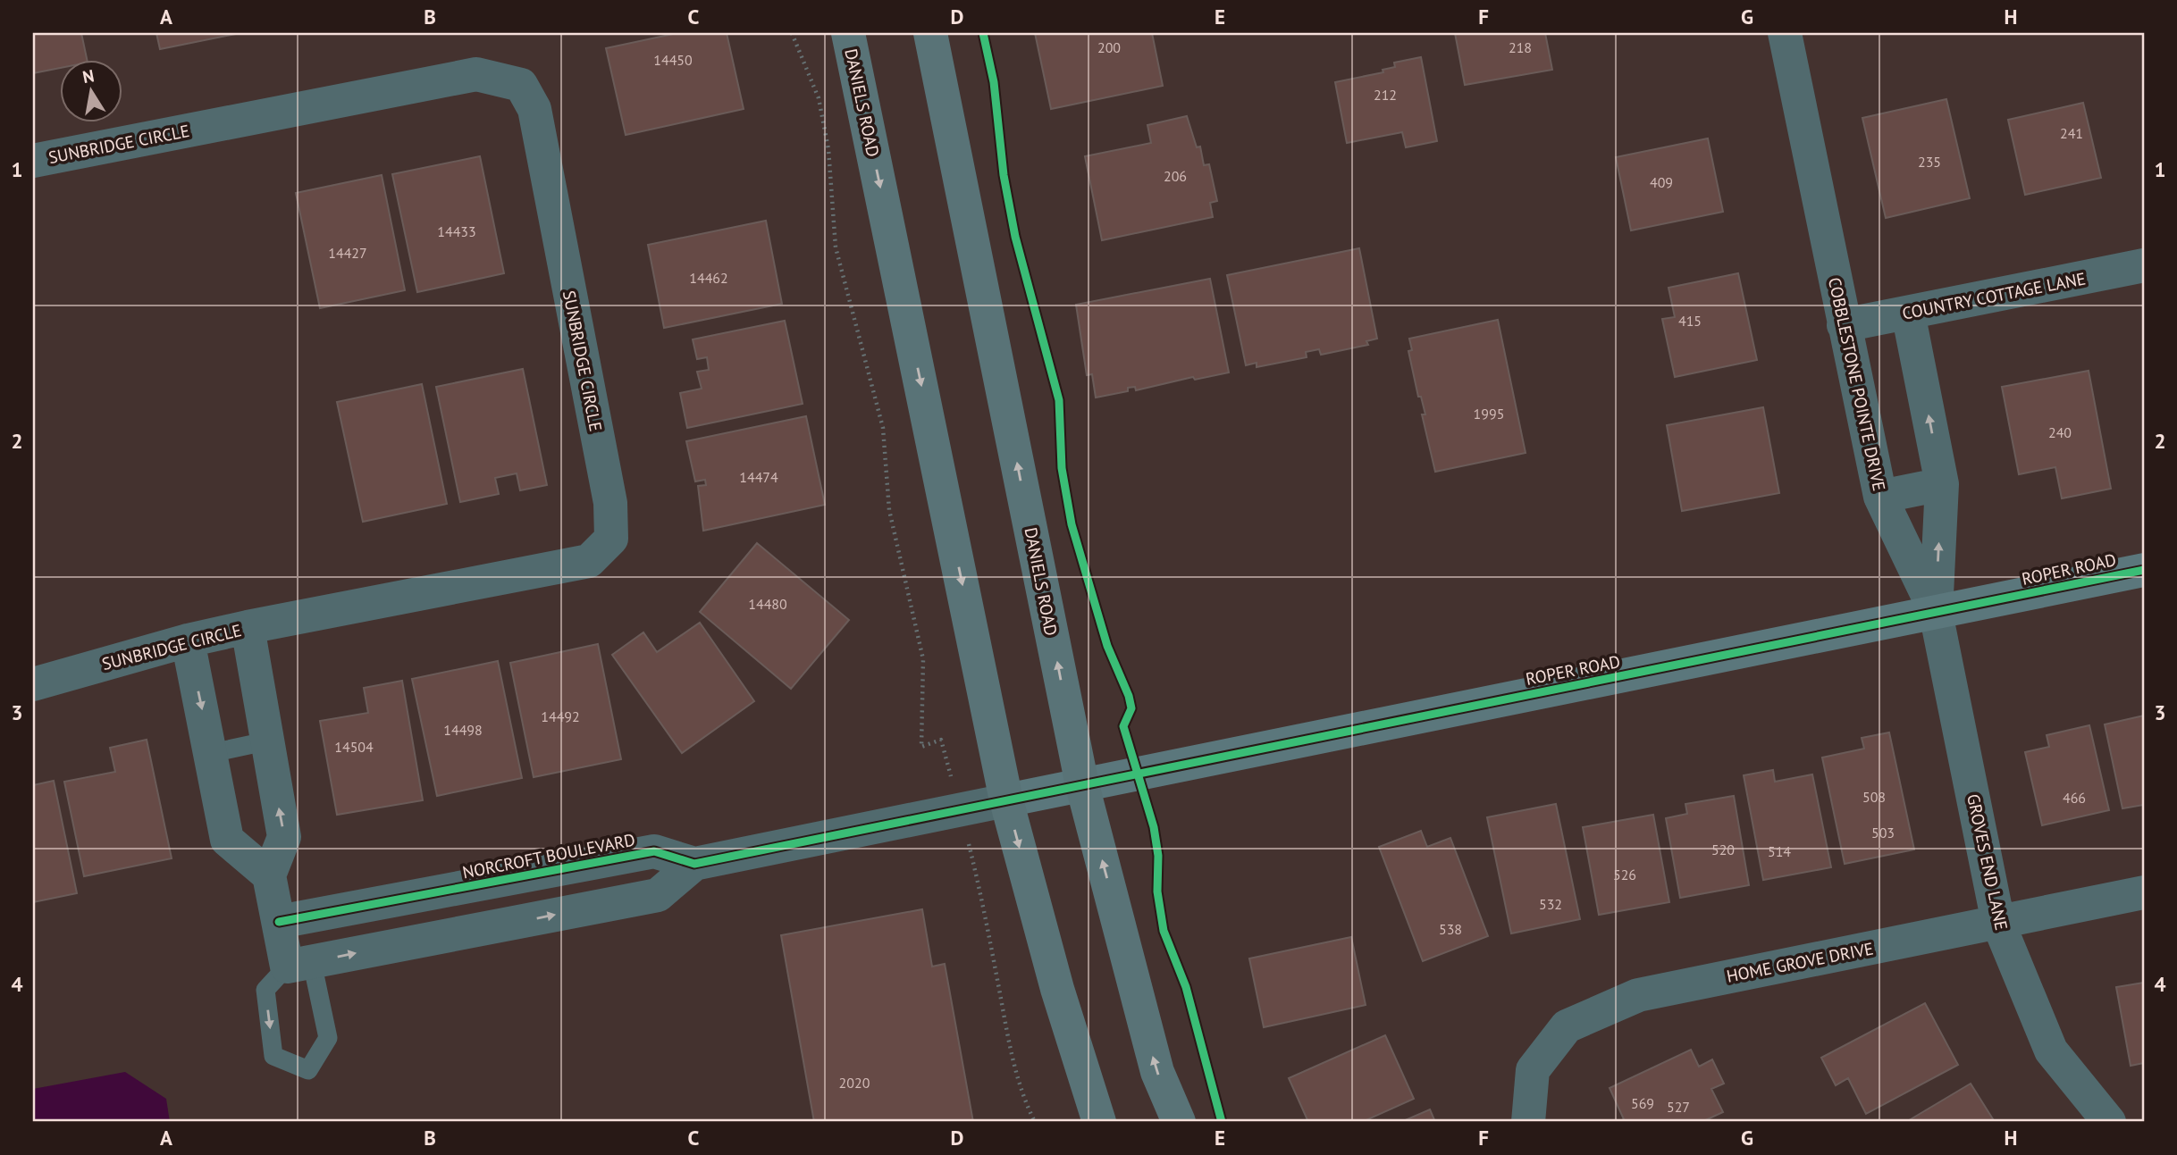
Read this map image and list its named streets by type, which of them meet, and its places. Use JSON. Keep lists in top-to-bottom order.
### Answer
{
  "streets": {
    "main road": ["DANIELS ROAD"],
    "street": [
      "SUNBRIDGE CIRCLE",
      "COUNTRY COTTAGE LANE",
      "COBBLESTONE POINTE DRIVE",
      "ROPER ROAD",
      "NORCROFT BOULEVARD",
      "GROVES END LANE",
      "HOME GROVE DRIVE"
    ]
  },
  "crossings": [
    ["DANIELS ROAD", "ROPER ROAD"],
    ["DANIELS ROAD", "NORCROFT BOULEVARD"],
    ["COUNTRY COTTAGE LANE", "COBBLESTONE POINTE DRIVE"],
    ["COBBLESTONE POINTE DRIVE", "ROPER ROAD"],
    ["COBBLESTONE POINTE DRIVE", "GROVES END LANE"],
    ["ROPER ROAD", "NORCROFT BOULEVARD"],
    ["ROPER ROAD", "GROVES END LANE"],
    ["GROVES END LANE", "HOME GROVE DRIVE"]
  ],
  "house_numbers": [
    "200",
    "218",
    "14450",
    "212",
    "241",
    "235",
    "206",
    "409",
    "14433",
    "14427",
    "14462",
    "415",
    "1995",
    "240",
    "14474",
    "14480",
    "14492",
    "14498",
    "14504",
    "508",
    "466",
    "503",
    "520",
    "514",
    "526",
    "532",
    "538",
    "2020",
    "569",
    "527"
  ],
  "north": "top",
  "grid": {
    "columns": [
      "A",
      "B",
      "C",
      "D",
      "E",
      "F",
      "G",
      "H"
    ],
    "rows": [
      "1",
      "2",
      "3",
      "4"
    ]
  }
}
